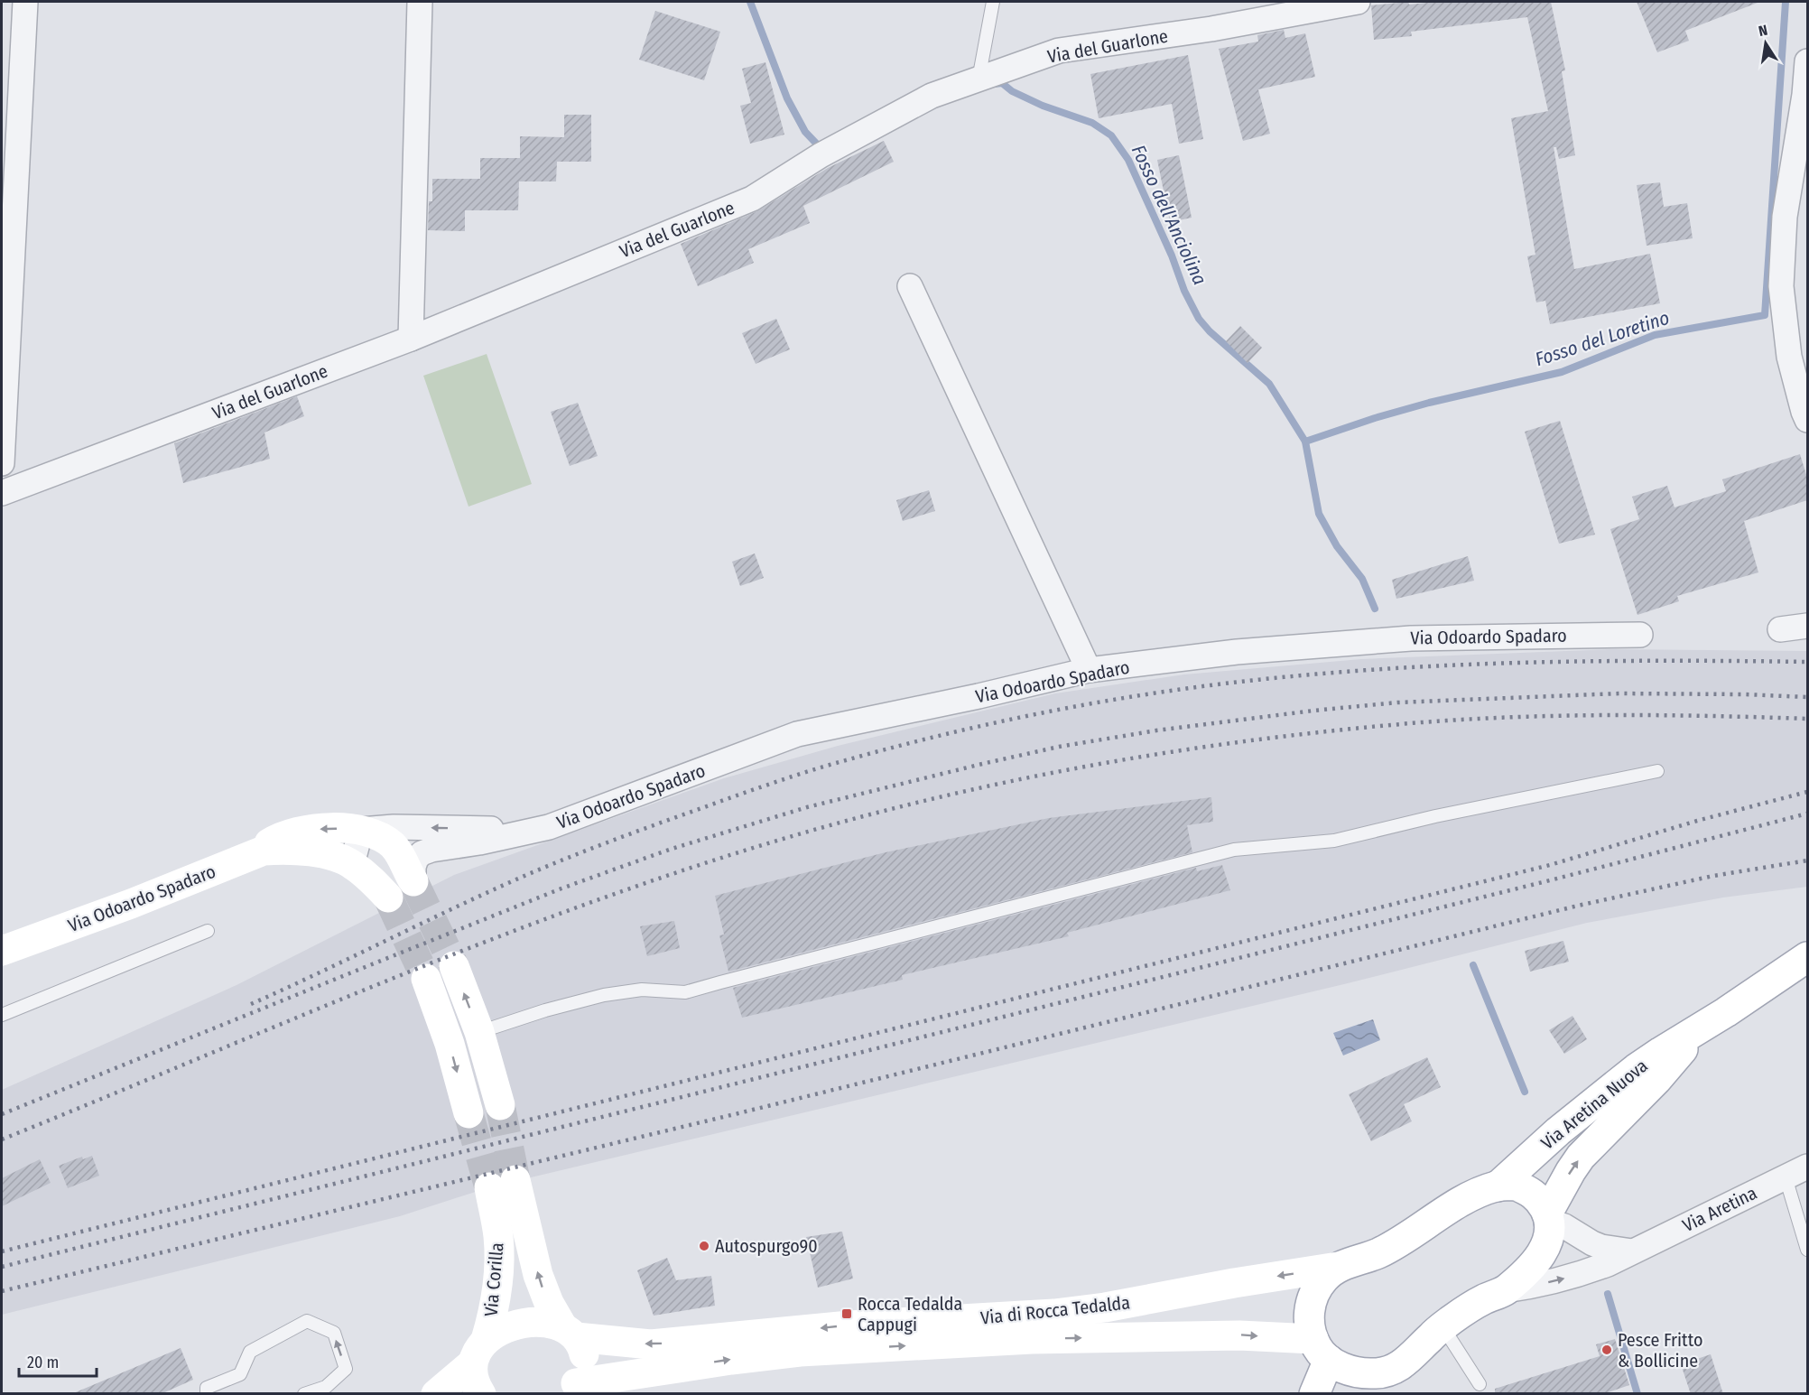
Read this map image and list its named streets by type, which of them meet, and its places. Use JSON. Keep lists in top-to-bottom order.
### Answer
{
  "streets": {
    "street": [
      "Via del Guarlone",
      "Via Odoardo Spadaro",
      "Via Aretina Nuova",
      "Via Aretina",
      "Via Corilla",
      "Via di Rocca Tedalda"
    ]
  },
  "crossings": [
    ["Via Aretina Nuova", "Via Aretina"],
    ["Via Aretina Nuova", "Via di Rocca Tedalda"],
    ["Via Corilla", "Via di Rocca Tedalda"]
  ],
  "one_way": ["Via Aretina"],
  "water": ["Fosso dell'Anciolina", "Fosso del Loretino"],
  "places": {
    "other": ["Autospurgo90", "Pesce Fritto & Bollicine"],
    "transit": ["Rocca Tedalda Cappugi"]
  },
  "scale_bar": "20 m",
  "north": "top"
}
